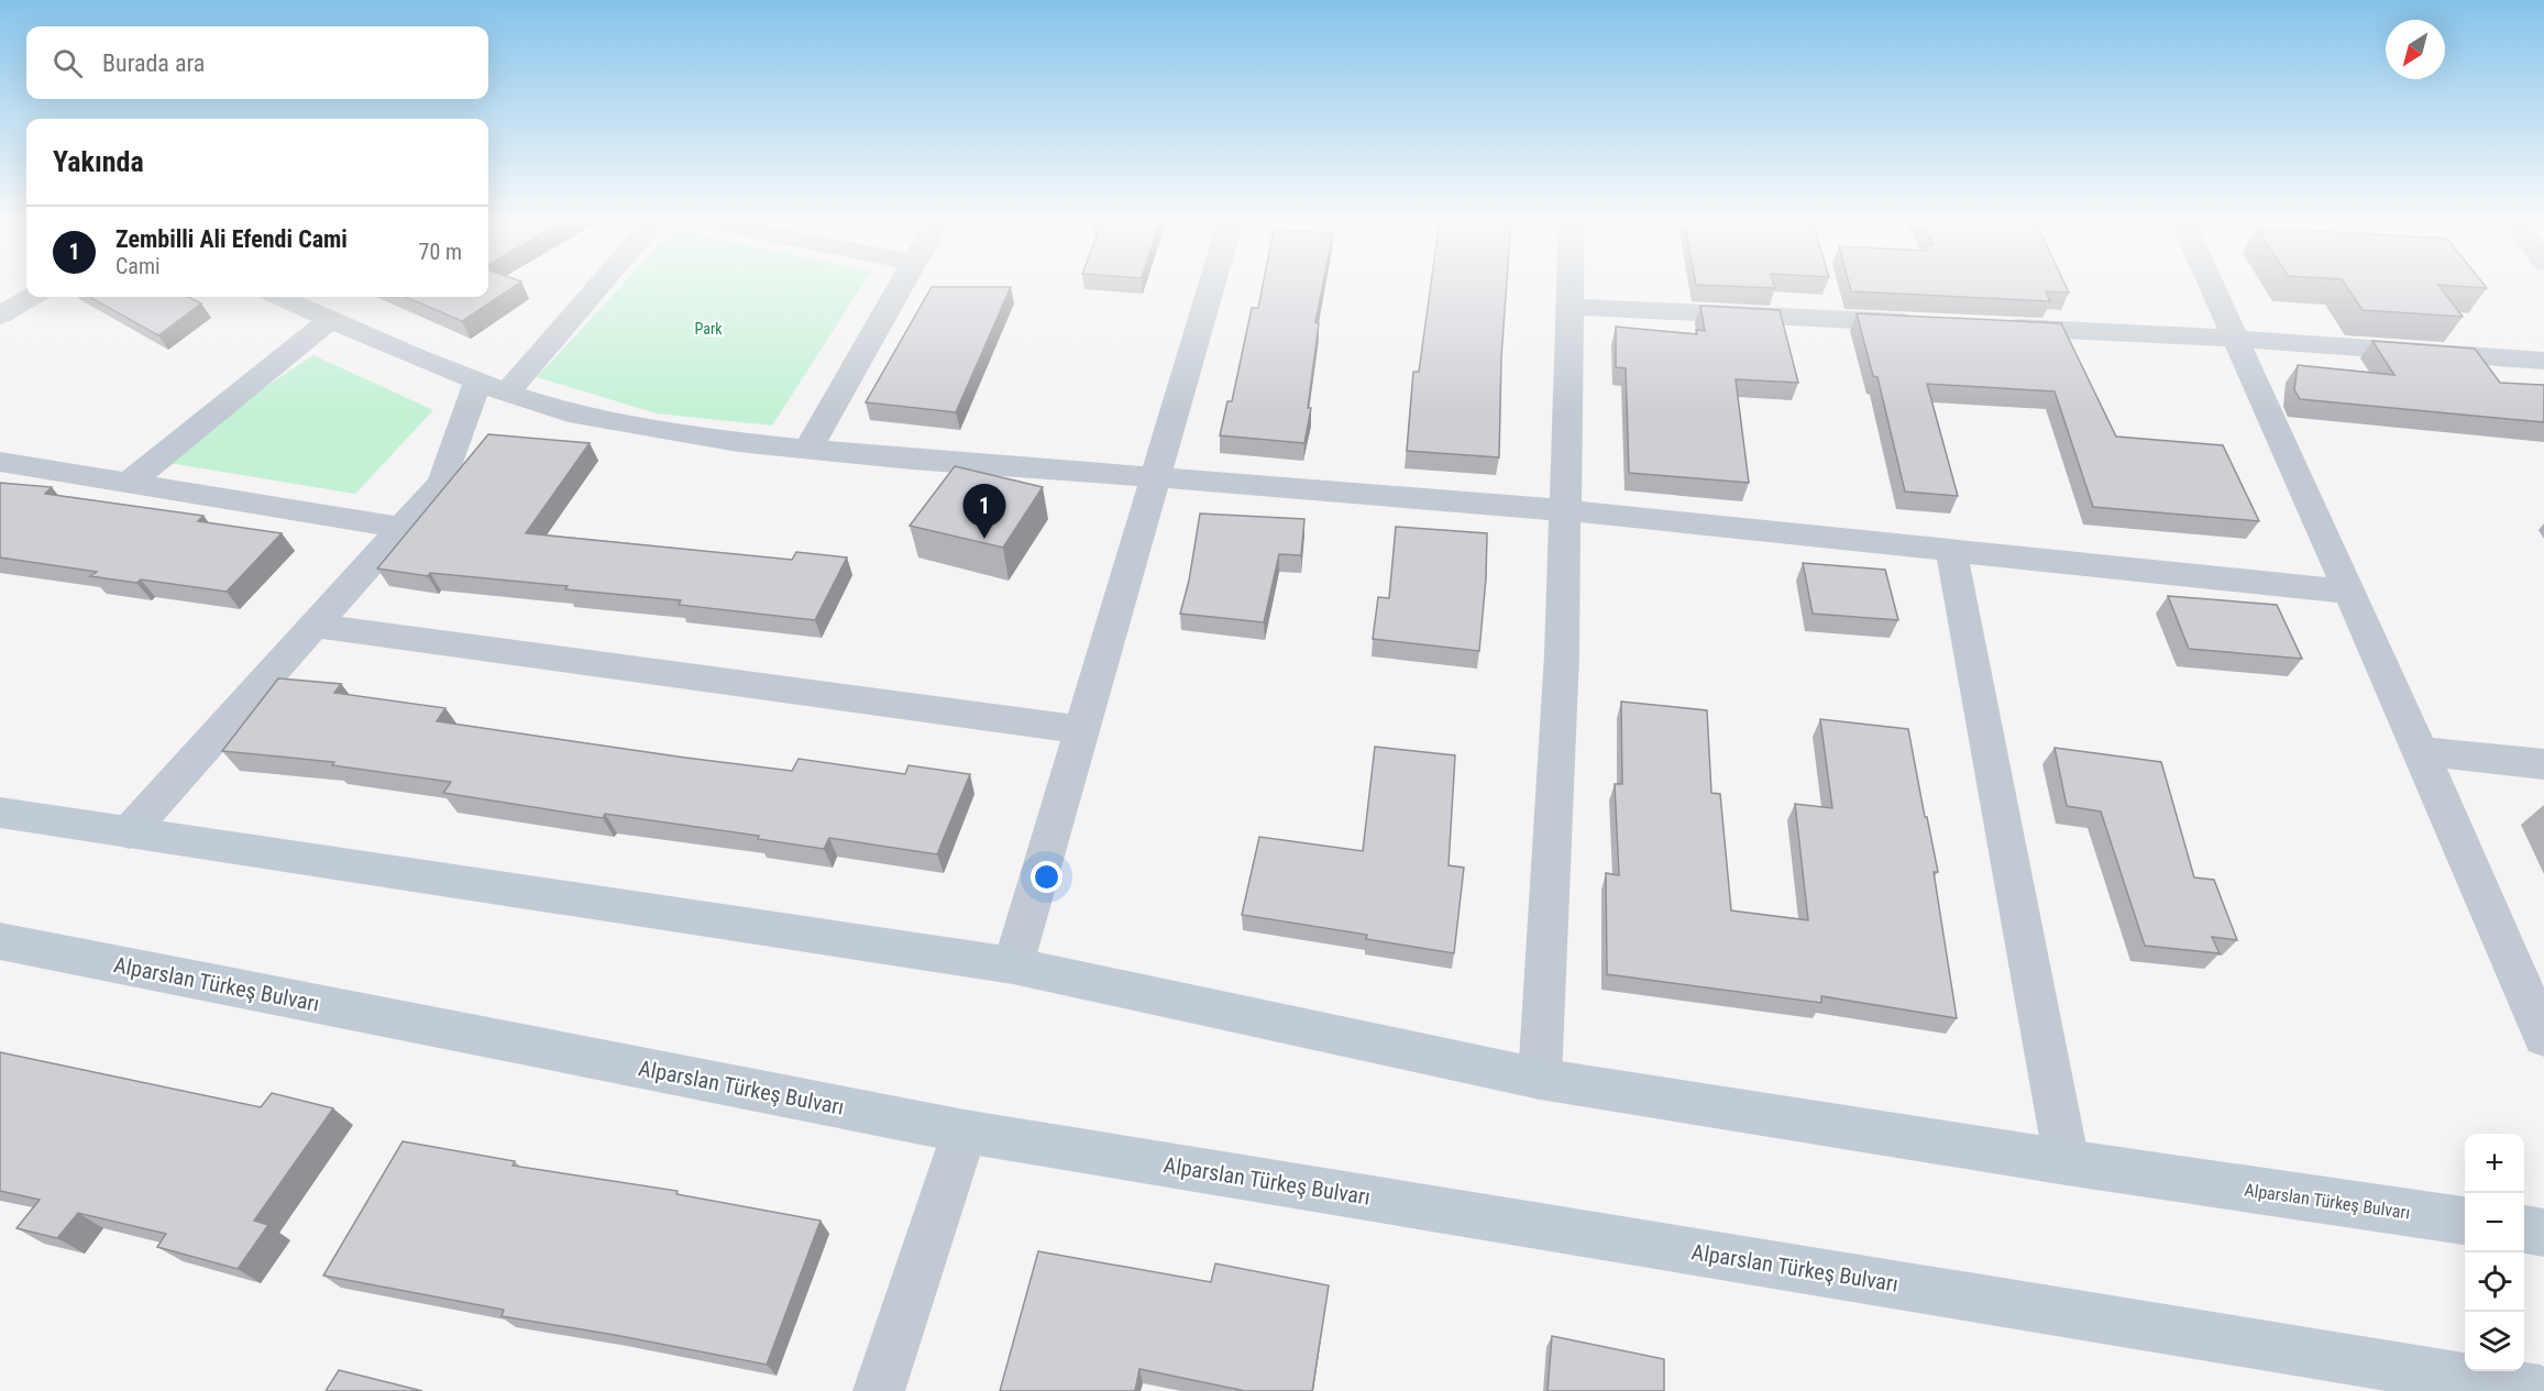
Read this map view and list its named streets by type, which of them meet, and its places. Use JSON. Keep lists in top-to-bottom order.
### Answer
{
  "streets": {
    "main road": ["Alparslan Türkeş Bulvarı"]
  },
  "parks": ["Park"],
  "north": "bottom left",
  "page": {
    "search": "Burada ara",
    "heading": "Yakında",
    "list": [
      {
        "mark": "1",
        "name": "Zembilli Ali Efendi Cami",
        "note": "Cami",
        "value": "70 m"
      }
    ],
    "pins": "1",
    "map_buttons": ["+", "−"]
  }
}
